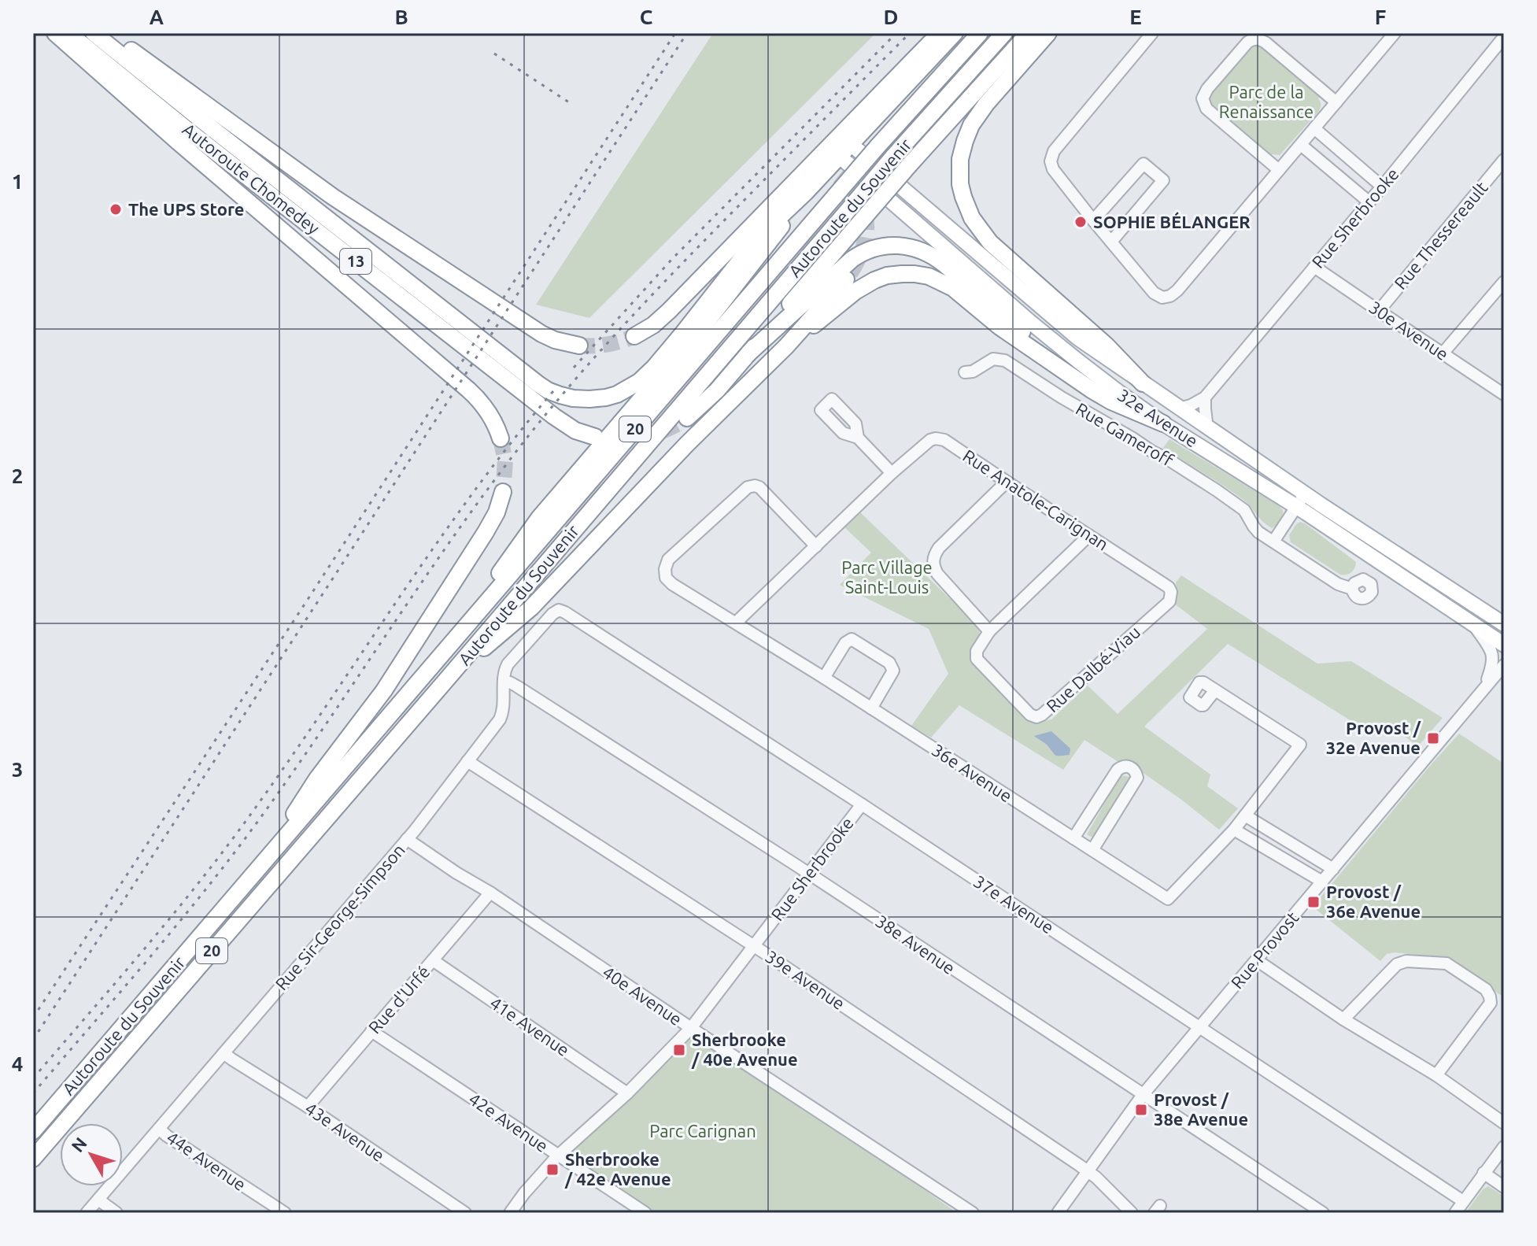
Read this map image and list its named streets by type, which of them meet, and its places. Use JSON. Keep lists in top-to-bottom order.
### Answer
{
  "streets": {
    "highway": [
      "Autoroute Chomedey",
      "Autoroute du Souvenir",
      "13",
      "20"
    ],
    "main road": ["32e Avenue"],
    "street": [
      "Rue Sherbrooke",
      "Rue Thessereault",
      "30e Avenue",
      "Rue Gameroff",
      "Rue Anatole-Carignan",
      "Rue Dalbé-Viau",
      "36e Avenue",
      "37e Avenue",
      "Rue Sir-George-Simpson",
      "38e Avenue",
      "Rue Provost",
      "39e Avenue",
      "40e Avenue",
      "Rue d'Urfé",
      "41e Avenue",
      "42e Avenue",
      "43e Avenue",
      "44e Avenue"
    ]
  },
  "crossings": [
    ["Rue Sherbrooke", "30e Avenue"],
    ["Rue Sherbrooke", "32e Avenue"],
    ["Rue Sherbrooke", "37e Avenue"],
    ["Rue Sherbrooke", "38e Avenue"],
    ["Rue Sherbrooke", "39e Avenue"],
    ["Rue Sherbrooke", "40e Avenue"],
    ["Rue Sherbrooke", "41e Avenue"],
    ["Rue Sherbrooke", "42e Avenue"],
    ["Rue Thessereault", "30e Avenue"],
    ["Rue Anatole-Carignan", "Rue Dalbé-Viau"],
    ["Rue Anatole-Carignan", "36e Avenue"],
    ["37e Avenue", "Rue Sir-George-Simpson"],
    ["37e Avenue", "Rue Provost"],
    ["Rue Sir-George-Simpson", "38e Avenue"],
    ["Rue Sir-George-Simpson", "39e Avenue"],
    ["Rue Sir-George-Simpson", "40e Avenue"],
    ["Rue Sir-George-Simpson", "43e Avenue"],
    ["Rue Sir-George-Simpson", "44e Avenue"],
    ["38e Avenue", "Rue Provost"],
    ["Rue Provost", "39e Avenue"],
    ["40e Avenue", "Rue d'Urfé"],
    ["Rue d'Urfé", "41e Avenue"],
    ["Rue d'Urfé", "42e Avenue"],
    ["Rue d'Urfé", "43e Avenue"]
  ],
  "parks": ["Parc de la Renaissance", "Parc Village Saint-Louis", "Parc Carignan"],
  "places": {
    "other": ["The UPS Store", "SOPHIE BÉLANGER"],
    "transit": [
      "Provost / 32e Avenue",
      "Provost / 36e Avenue",
      "Sherbrooke / 40e Avenue",
      "Provost / 38e Avenue",
      "Sherbrooke / 42e Avenue"
    ]
  },
  "north": "top left",
  "grid": {
    "columns": [
      "A",
      "B",
      "C",
      "D",
      "E",
      "F"
    ],
    "rows": [
      "1",
      "2",
      "3",
      "4"
    ]
  }
}
